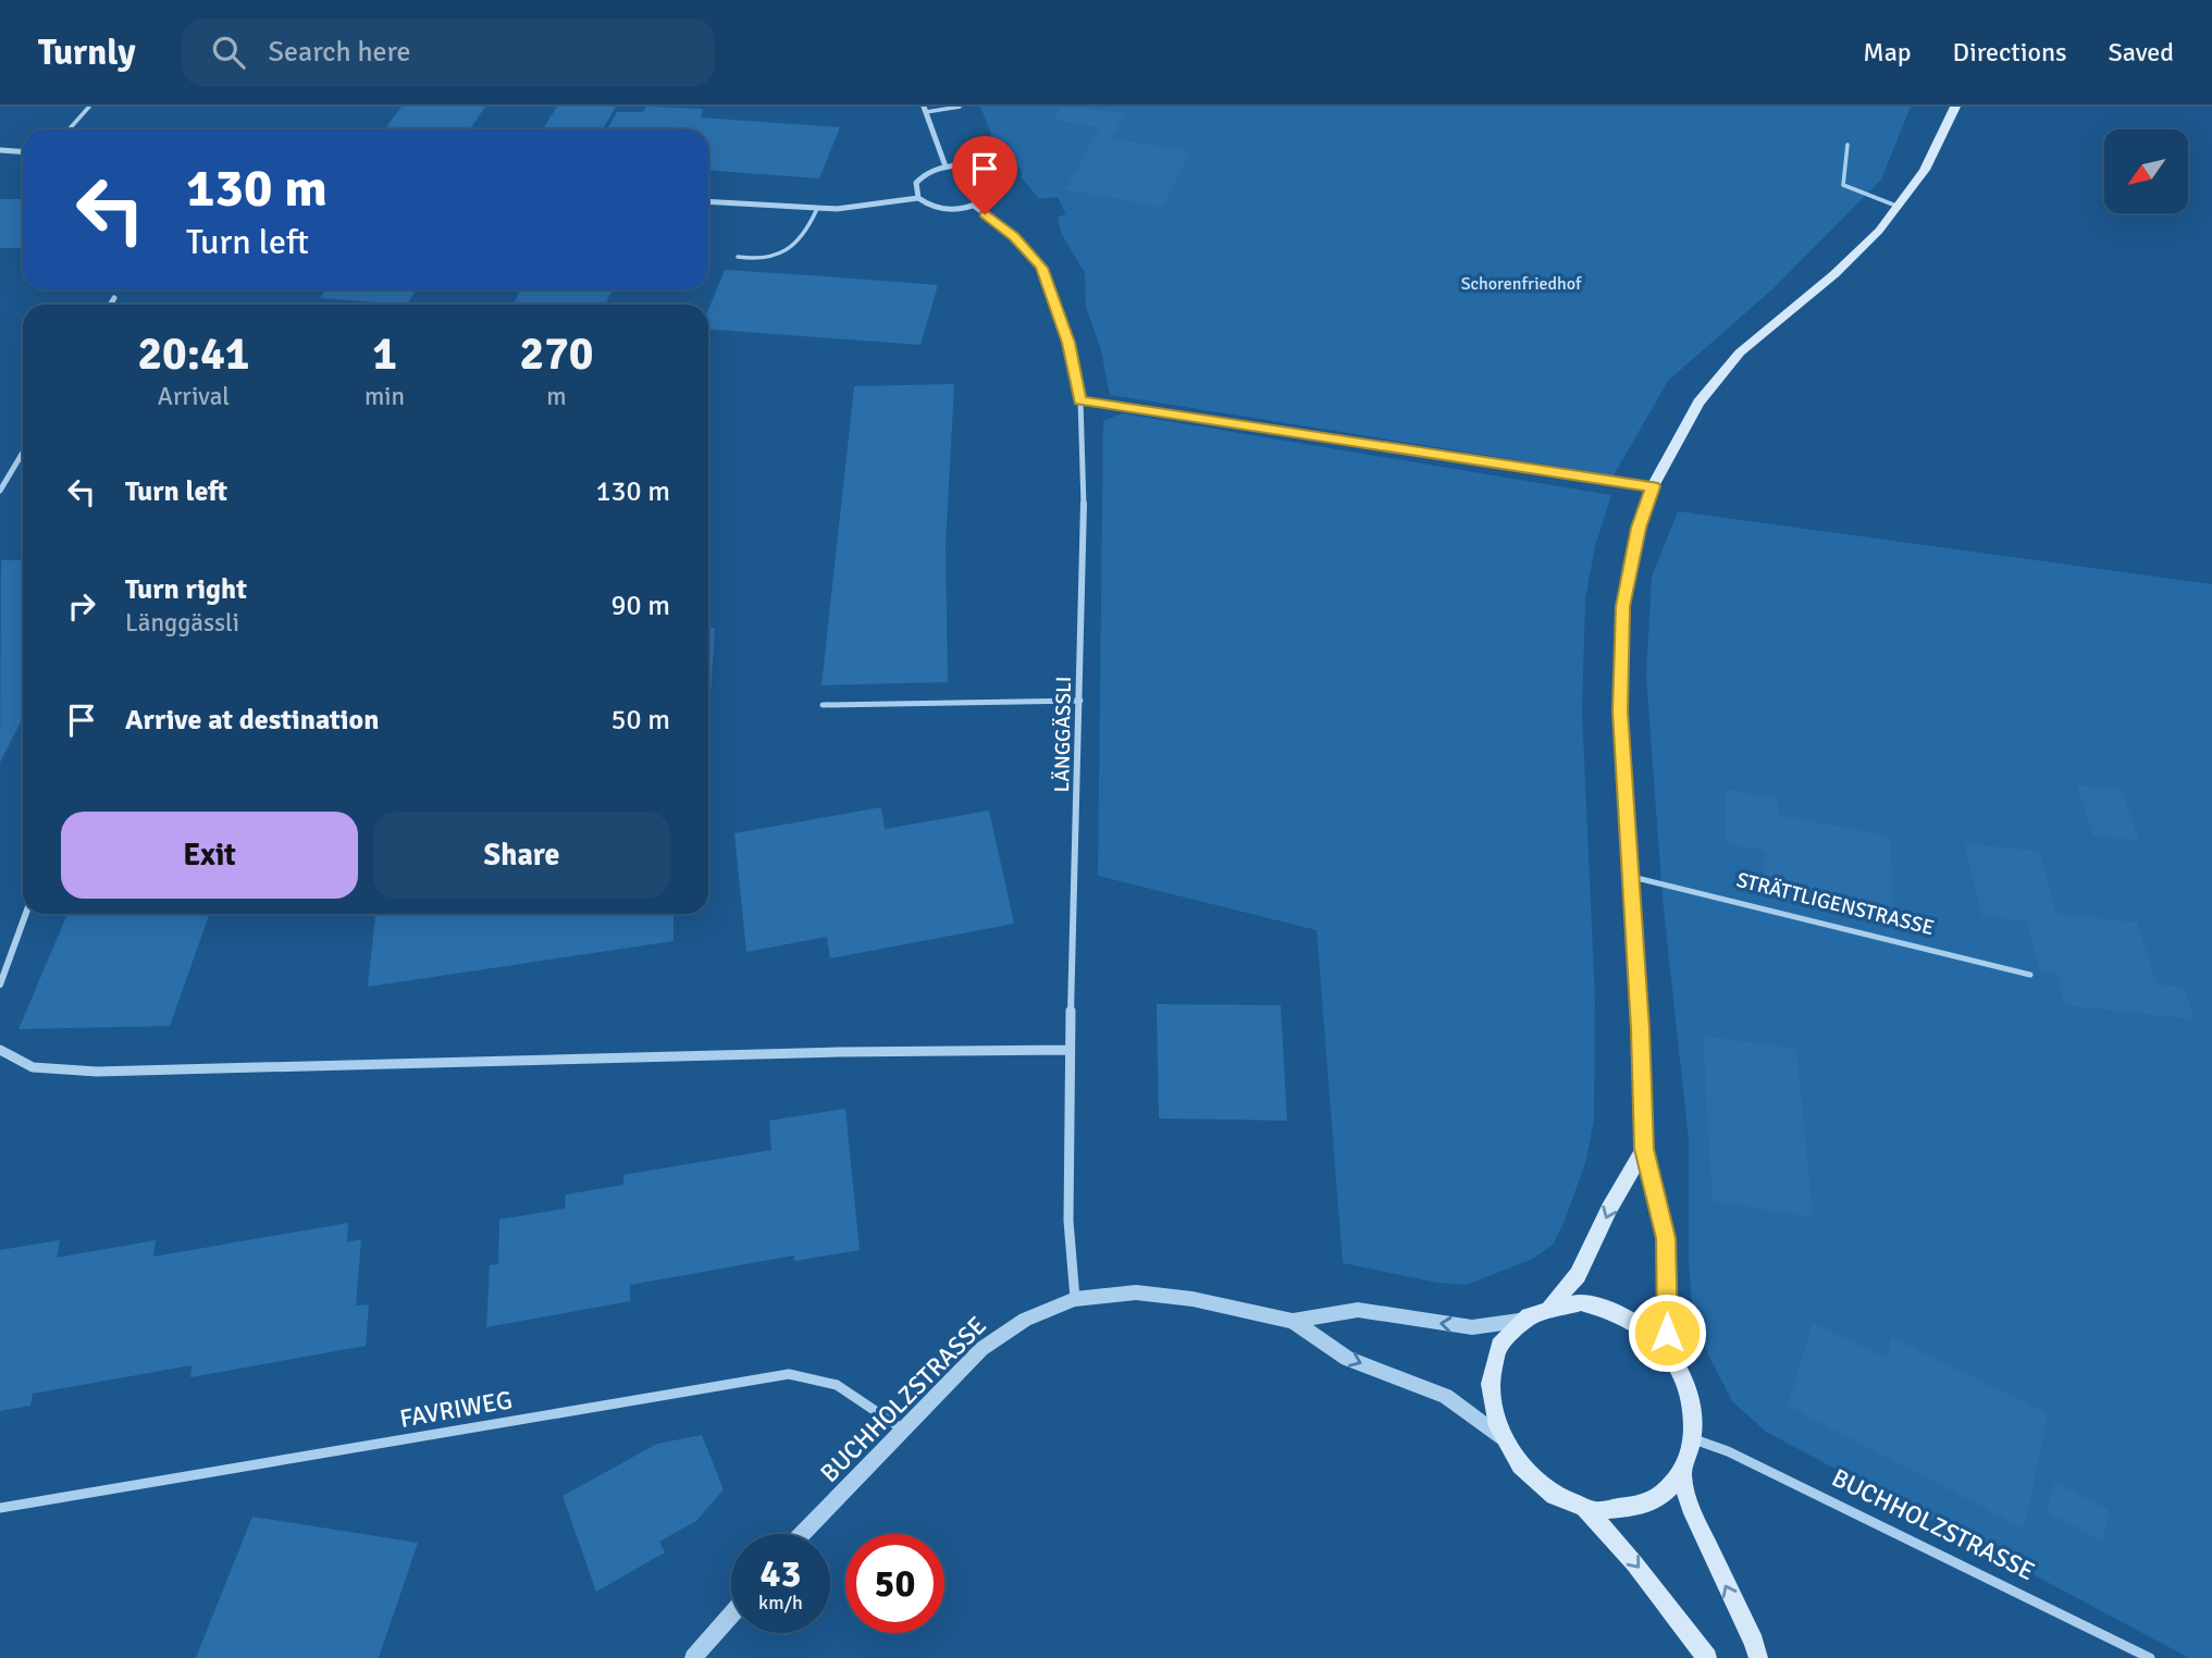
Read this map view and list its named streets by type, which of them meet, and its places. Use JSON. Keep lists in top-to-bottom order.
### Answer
{
  "streets": {
    "street": ["LÄNGGÄSSLI", "BUCHHOLZSTRASSE", "FAVRIWEG"],
    "lane": ["STRÄTTLIGENSTRASSE"]
  },
  "crossings": [
    ["LÄNGGÄSSLI", "BUCHHOLZSTRASSE"],
    ["BUCHHOLZSTRASSE", "FAVRIWEG"]
  ],
  "parks": ["Schorenfriedhof"],
  "north": "bottom left",
  "page": {
    "header": "Turnly",
    "search": "Search here",
    "nav": ["Map", "Directions", "Saved"],
    "turn": ["130 m", "Turn left"],
    "eta": [
      "20:41",
      "Arrival",
      "1",
      "min",
      "270",
      "m"
    ],
    "list": [
      {
        "name": "Turn left",
        "value": "130 m"
      },
      {
        "name": "Turn right",
        "note": "Länggässli",
        "value": "90 m"
      },
      {
        "name": "Arrive at destination",
        "value": "50 m"
      }
    ],
    "buttons": ["Exit", "Share"],
    "speed": "43 km/h",
    "limit": "50"
  }
}
